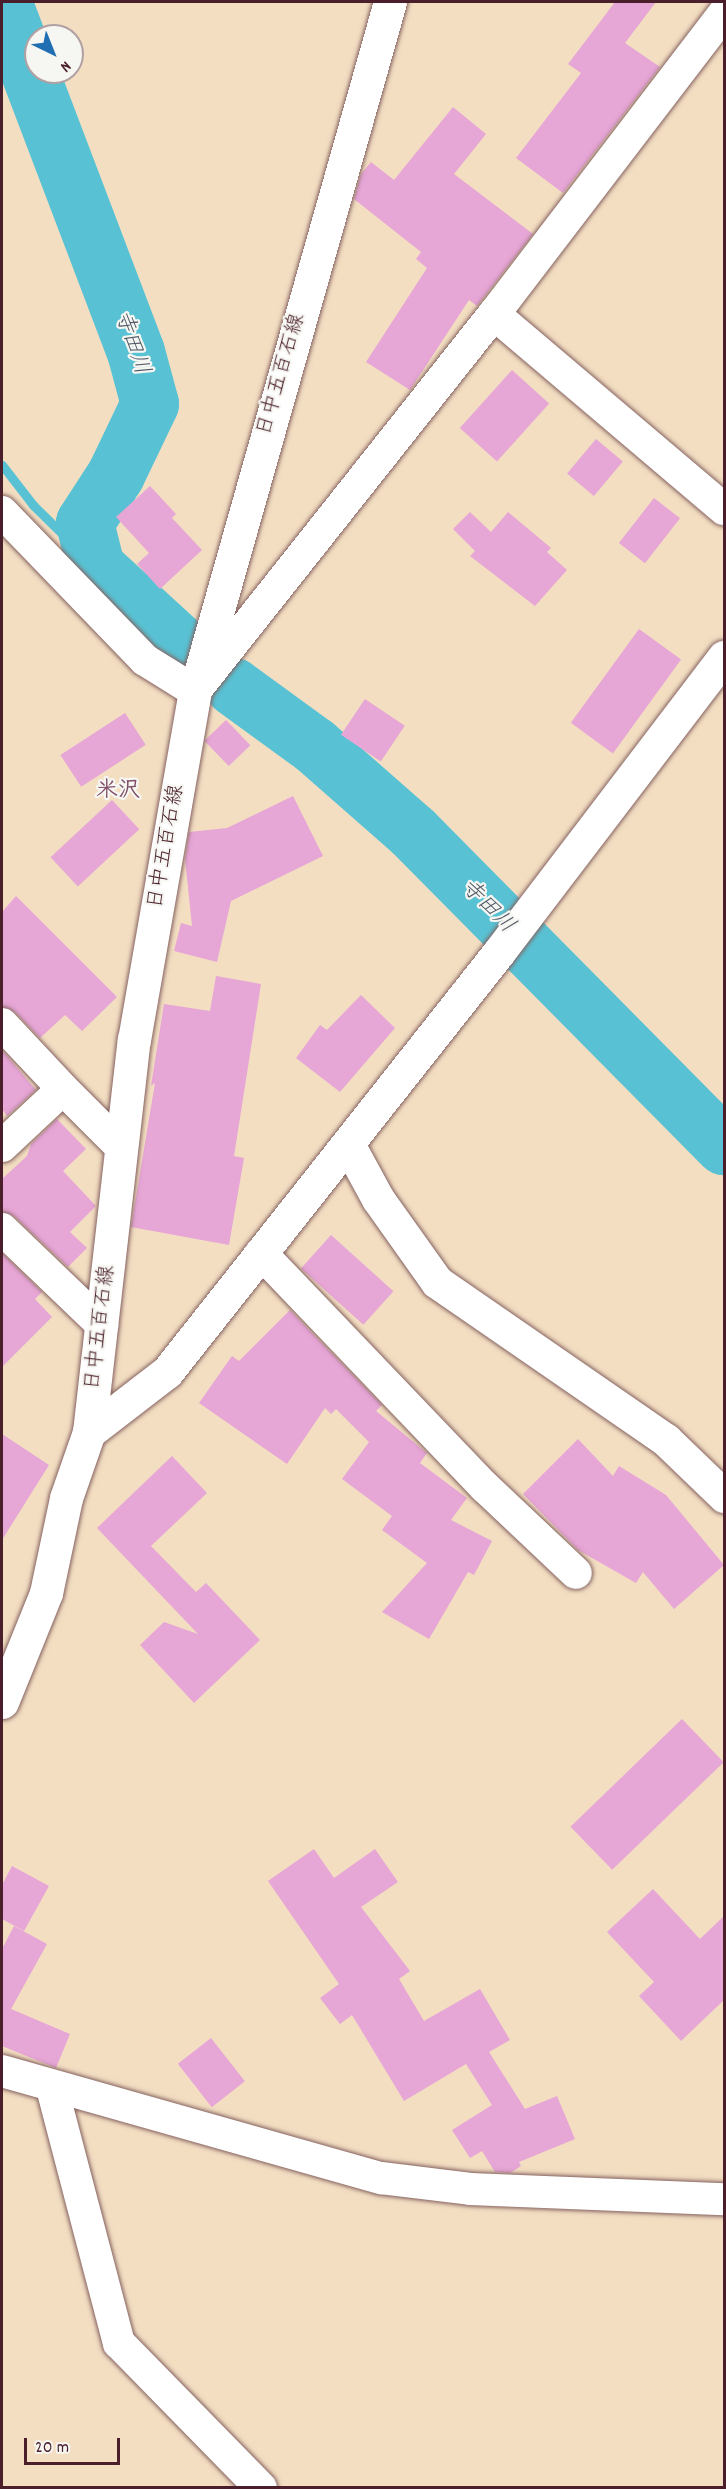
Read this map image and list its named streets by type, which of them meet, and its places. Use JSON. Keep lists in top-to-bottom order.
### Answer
{
  "streets": {
    "main road": ["日中五百石線"]
  },
  "districts": ["米沢"],
  "water": ["寺田川"],
  "scale_bar": "20 m",
  "north": "bottom right"
}
